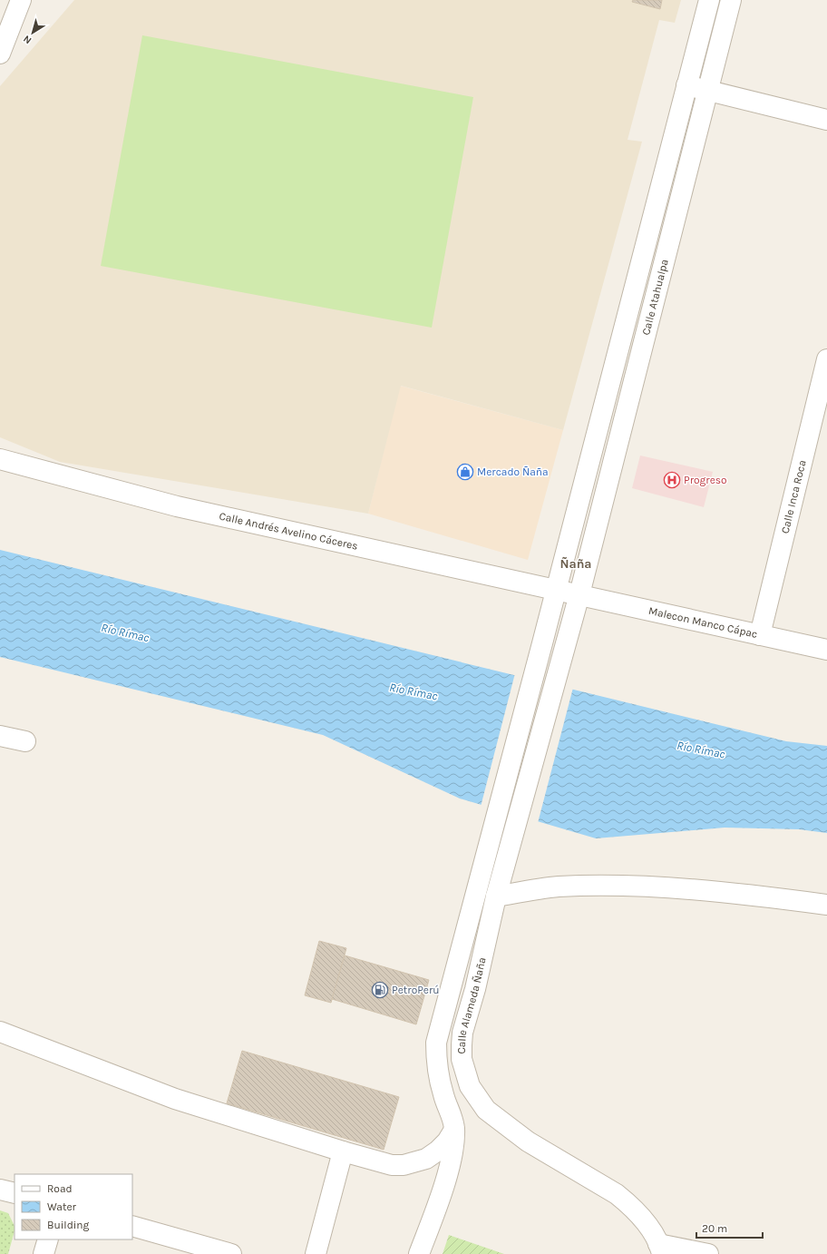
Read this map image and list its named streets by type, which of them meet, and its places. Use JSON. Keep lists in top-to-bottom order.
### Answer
{
  "streets": {
    "street": [
      "Calle Atahualpa",
      "Calle Inca Roca",
      "Calle Andrés Avelino Cáceres",
      "Malecon Manco Cápac",
      "Calle Alameda Ñaña"
    ]
  },
  "crossings": [
    ["Calle Atahualpa", "Calle Andrés Avelino Cáceres"],
    ["Calle Atahualpa", "Malecon Manco Cápac"],
    ["Calle Atahualpa", "Calle Alameda Ñaña"],
    ["Calle Inca Roca", "Malecon Manco Cápac"],
    ["Calle Andrés Avelino Cáceres", "Malecon Manco Cápac"]
  ],
  "districts": ["Ñaña"],
  "water": ["Río Rímac"],
  "places": {
    "shop": ["Mercado Ñaña"],
    "hospital": ["Progreso"],
    "fuel station": ["PetroPerú"]
  },
  "legend": ["Road", "Water", "Building"],
  "scale_bar": "20 m",
  "north": "bottom left"
}
